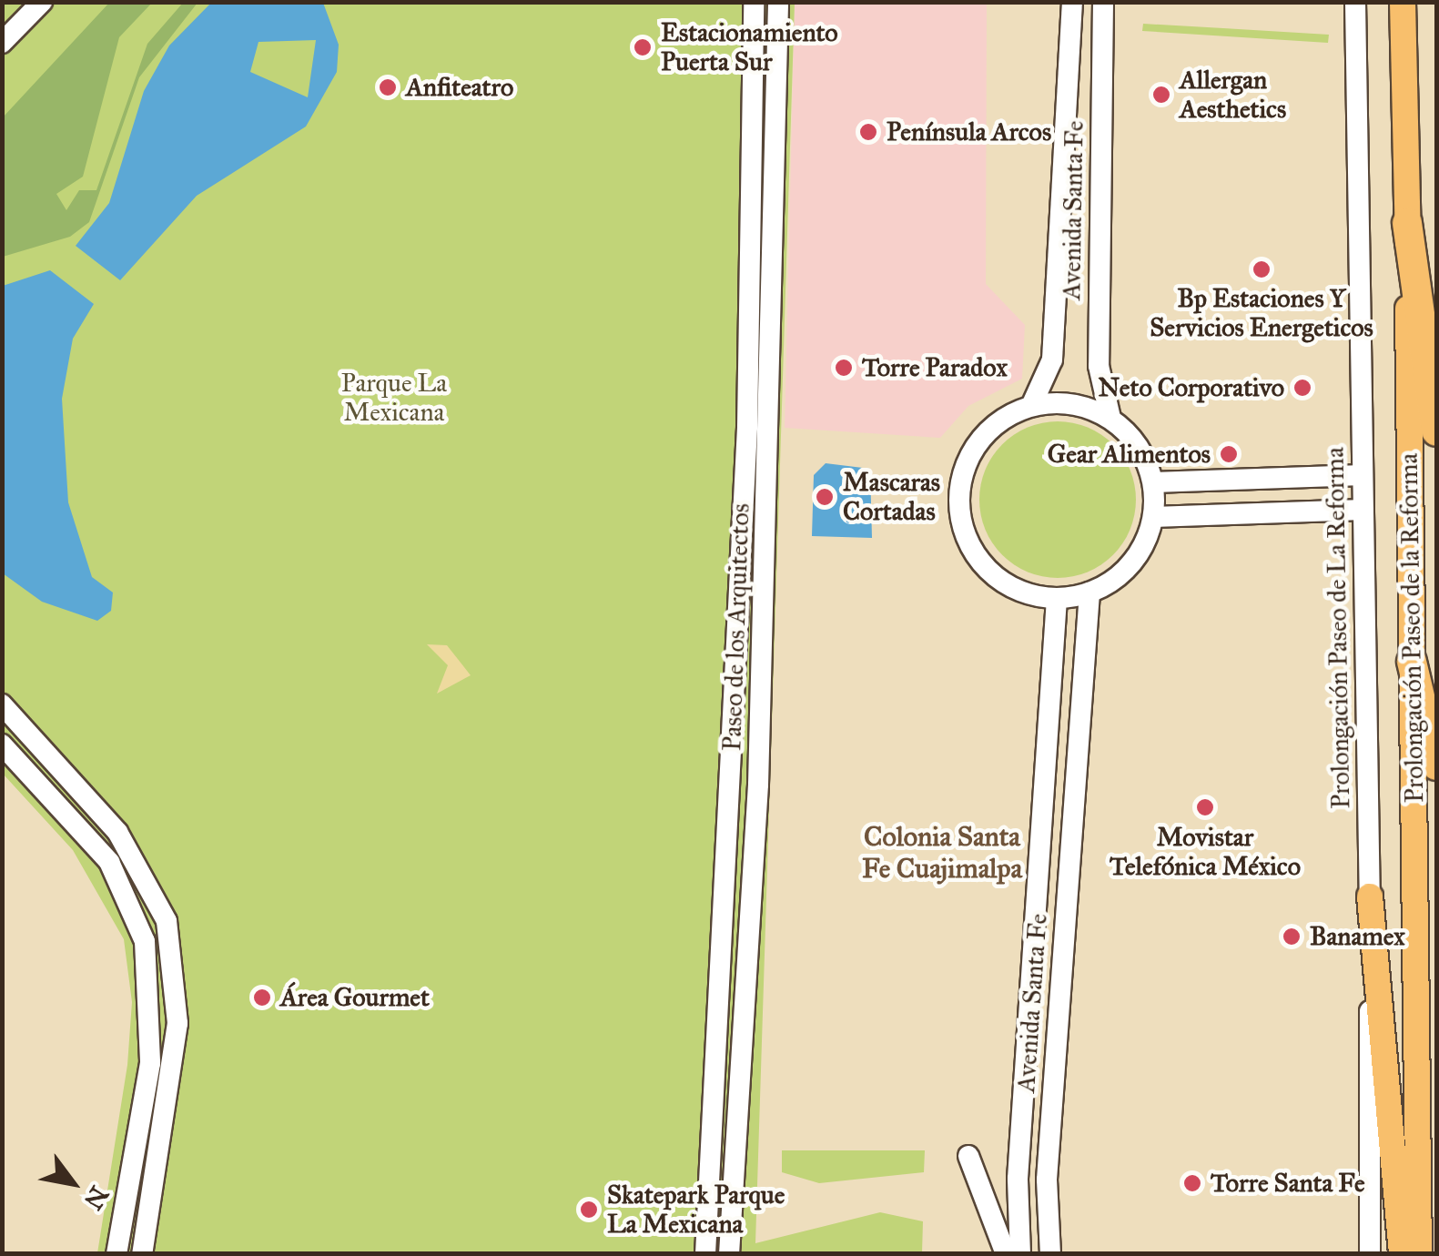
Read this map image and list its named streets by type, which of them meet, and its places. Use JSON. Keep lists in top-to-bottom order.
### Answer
{
  "streets": {
    "main road": ["Prolongación Paseo de la Reforma"],
    "street": ["Avenida Santa Fe", "Paseo de los Arquitectos", "Prolongación Paseo de La Reforma"]
  },
  "districts": ["Colonia Santa Fe Cuajimalpa"],
  "parks": ["Parque La Mexicana"],
  "places": [
    "Estacionamiento Puerta Sur",
    "Anfiteatro",
    "Allergan Aesthetics",
    "Península Arcos",
    "Bp Estaciones Y Servicios Energeticos",
    "Torre Paradox",
    "Neto Corporativo",
    "Gear Alimentos",
    "Mascaras Cortadas",
    "Movistar Telefónica México",
    "Banamex",
    "Área Gourmet",
    "Torre Santa Fe",
    "Skatepark Parque La Mexicana"
  ],
  "north": "bottom right"
}
